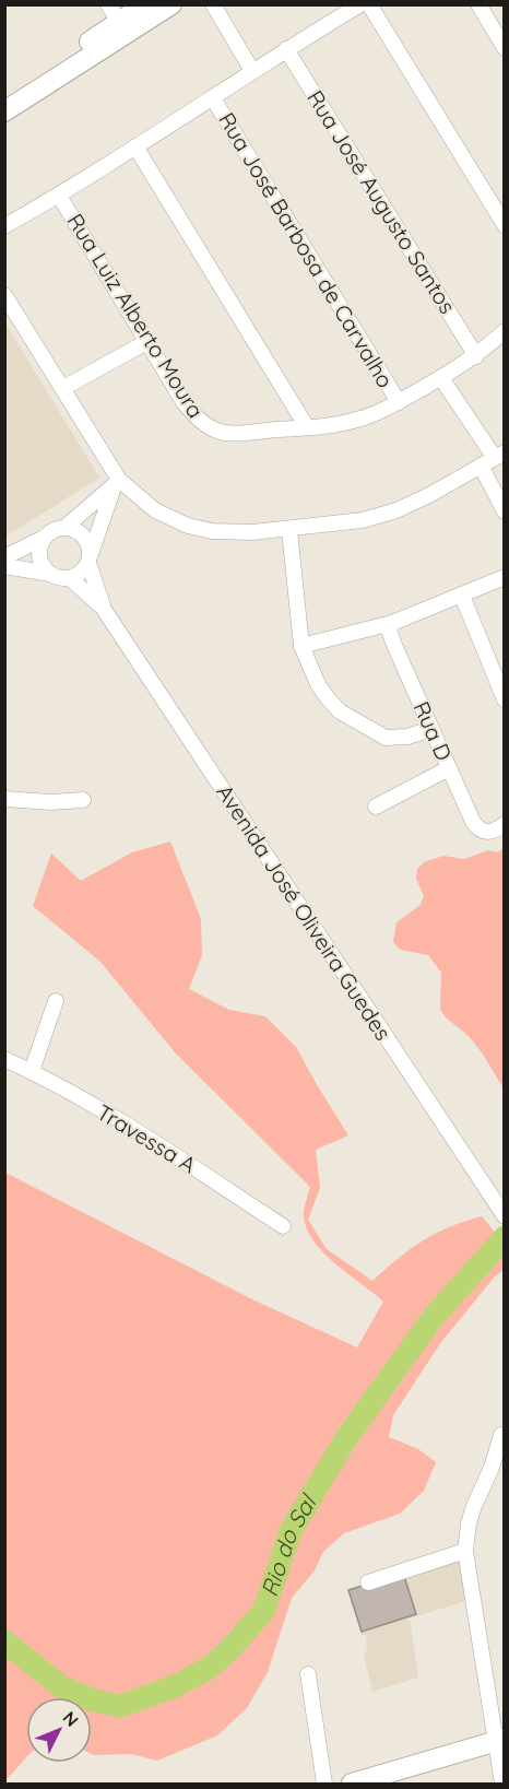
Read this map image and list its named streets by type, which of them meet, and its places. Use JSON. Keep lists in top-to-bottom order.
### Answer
{
  "streets": {
    "street": [
      "Rua José Augusto Santos",
      "Rua José Barbosa de Carvalho",
      "Rua Luiz Alberto Moura",
      "Rua D",
      "Avenida José Oliveira Guedes",
      "Travessa A"
    ]
  },
  "crossings": [
    ["Rua José Augusto Santos", "Rua Luiz Alberto Moura"],
    ["Rua José Barbosa de Carvalho", "Rua Luiz Alberto Moura"]
  ],
  "water": ["Rio do Sal"],
  "north": "top right"
}
